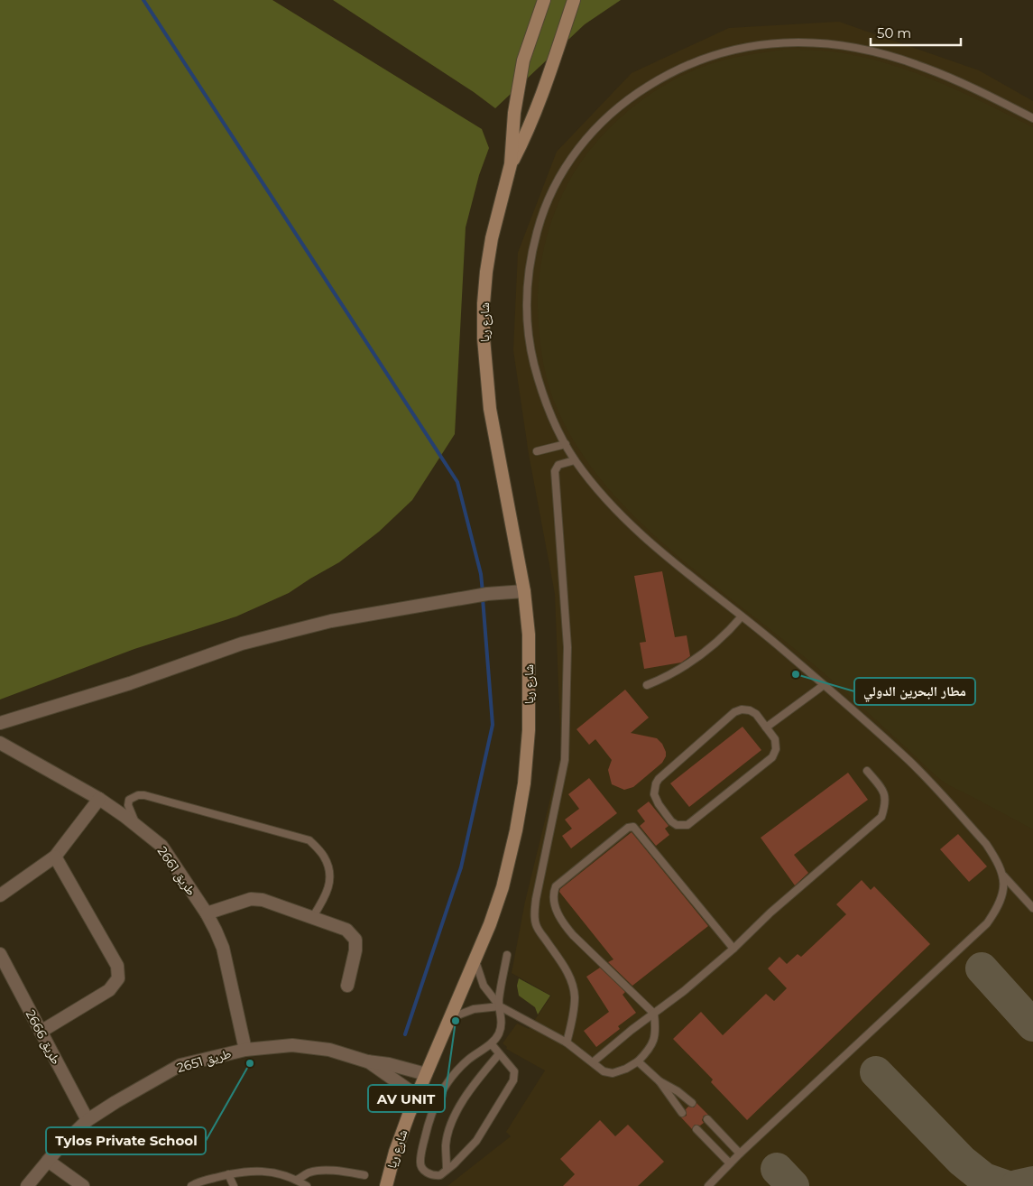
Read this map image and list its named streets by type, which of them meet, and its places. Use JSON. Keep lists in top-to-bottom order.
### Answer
{
  "streets": {
    "main road": ["شارع ريا"],
    "street": ["طريق 2661", "طريق 2666", "طريق 2651"]
  },
  "crossings": [
    ["شارع ريا", "طريق 2651"],
    ["طريق 2661", "طريق 2651"],
    ["طريق 2666", "طريق 2651"]
  ],
  "places": ["مطار البحرين الدولي", "AV UNIT", "Tylos Private School"],
  "scale_bar": "50 m"
}
